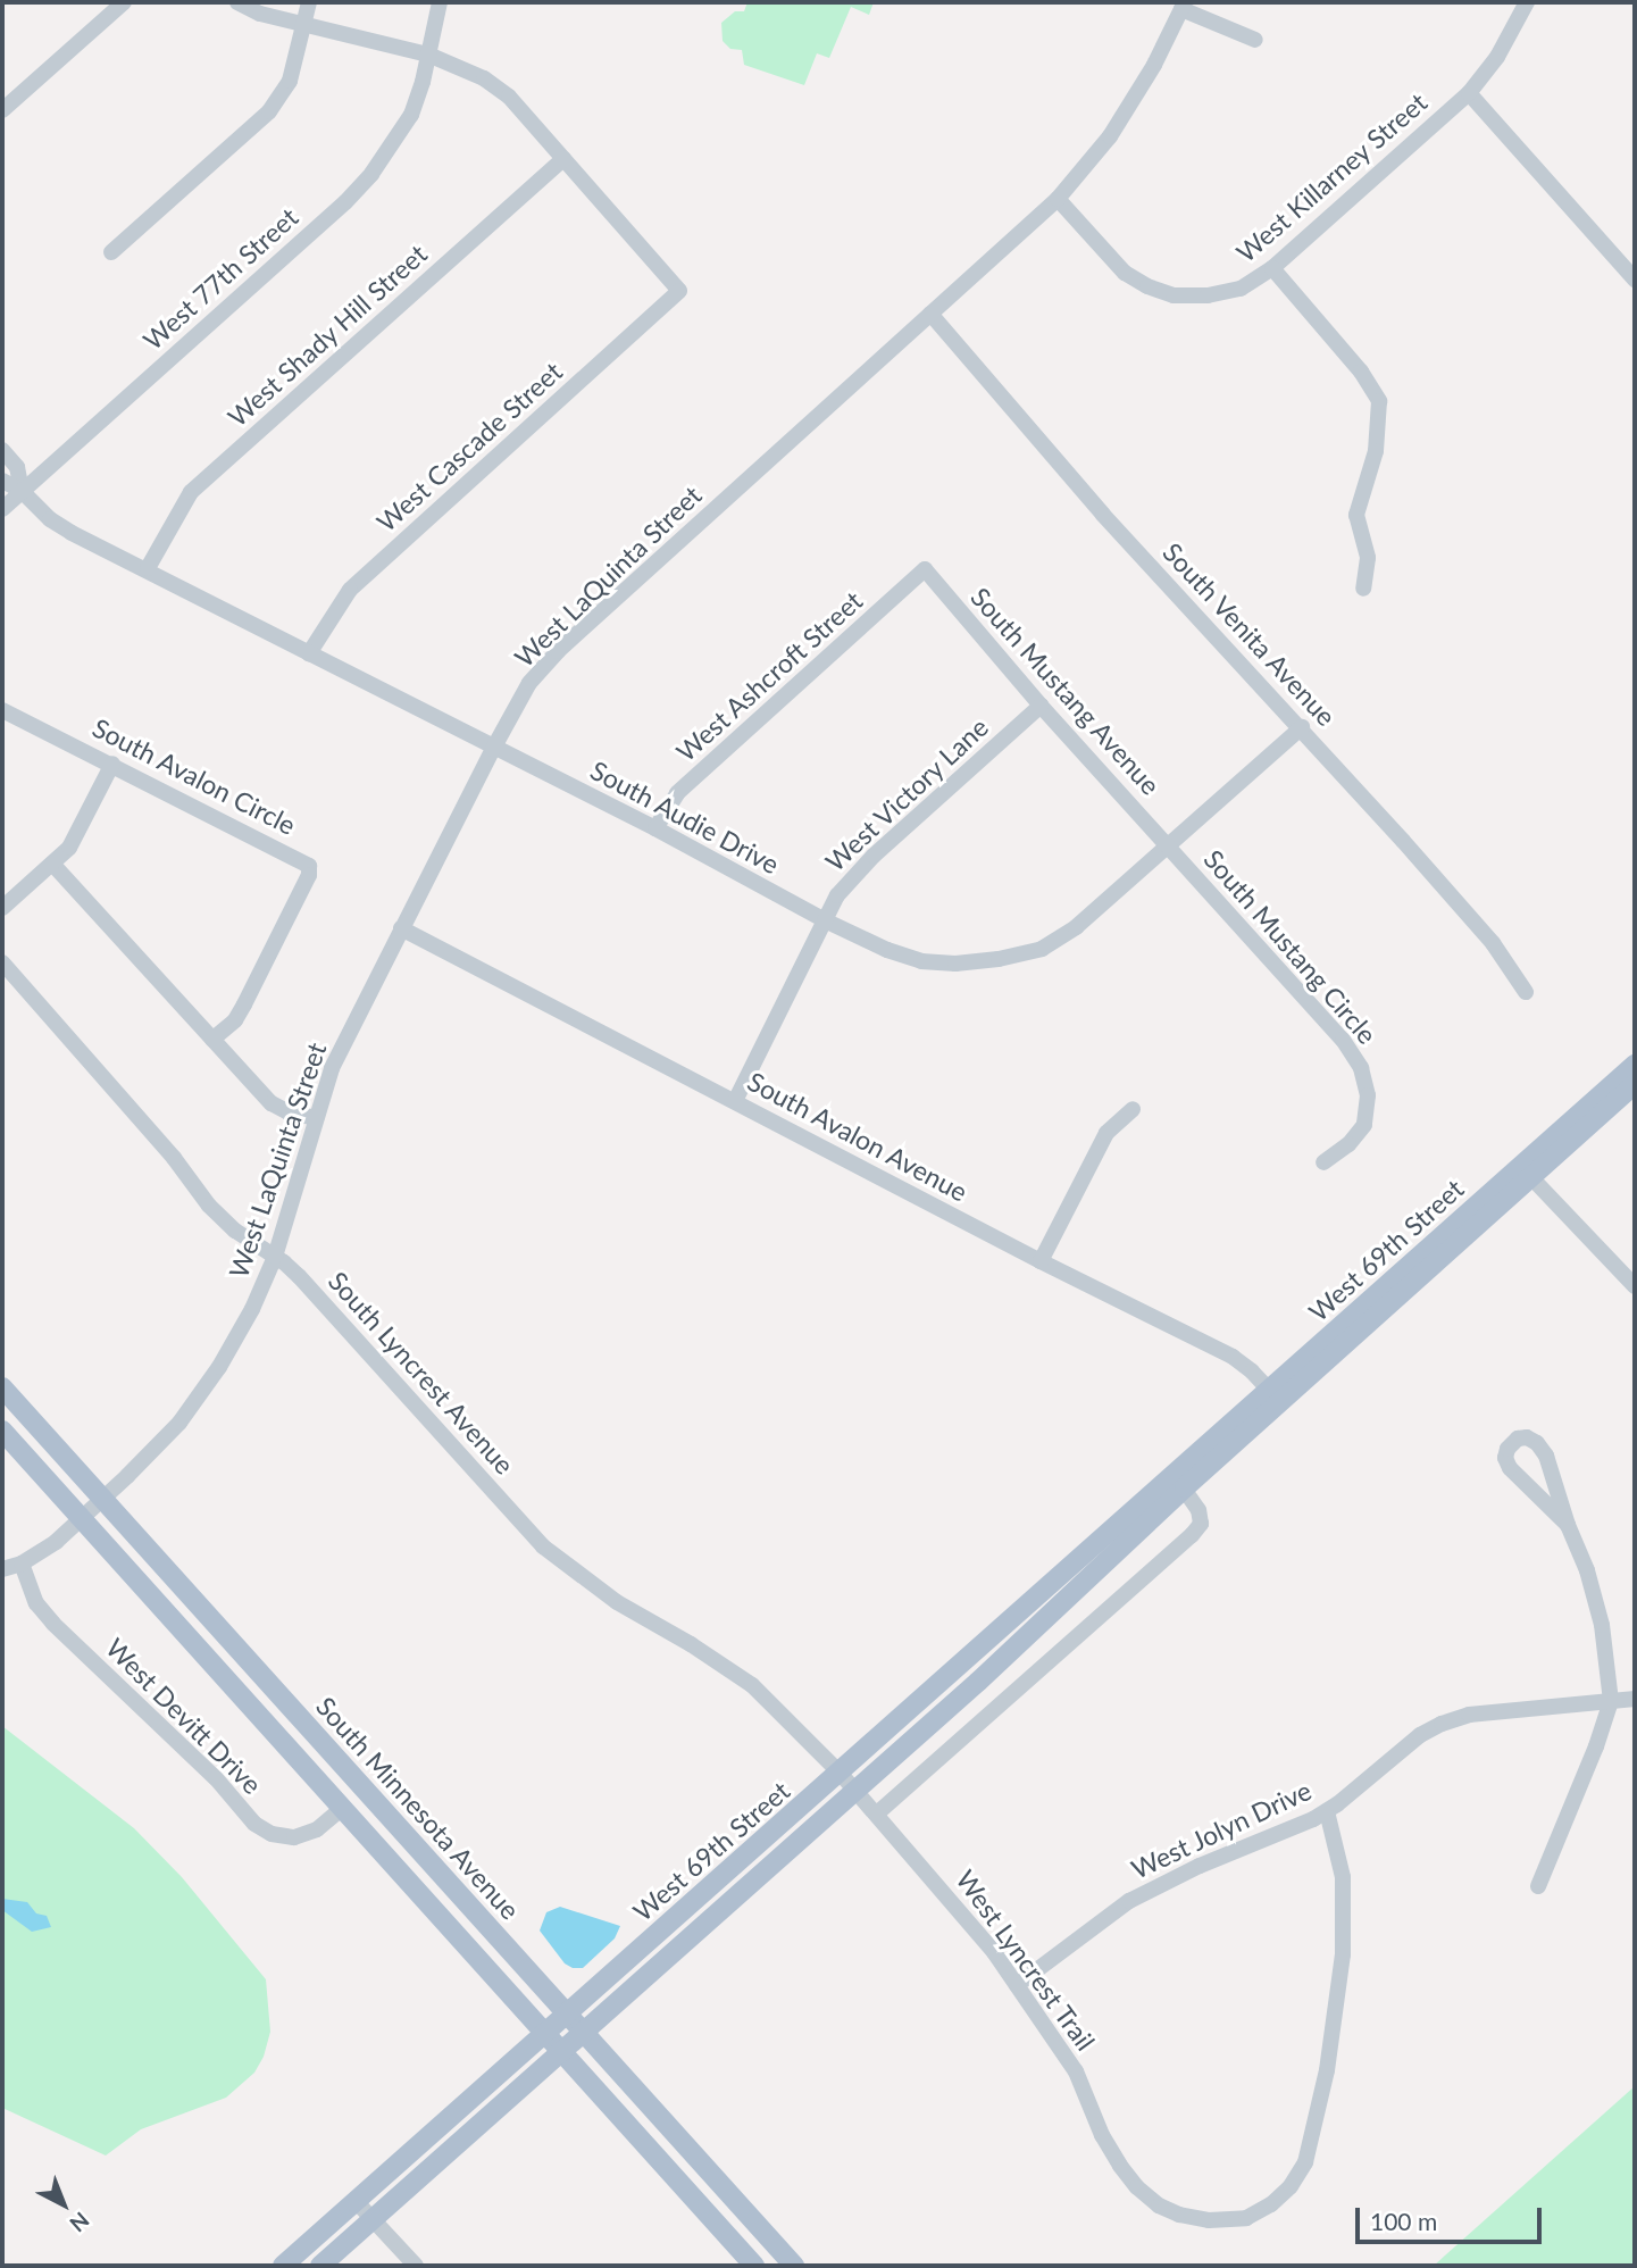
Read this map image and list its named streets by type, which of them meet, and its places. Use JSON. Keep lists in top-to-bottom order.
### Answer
{
  "streets": {
    "main road": ["West 69th Street", "South Minnesota Avenue"],
    "street": [
      "West Killarney Street",
      "West 77th Street",
      "West Shady Hill Street",
      "West Cascade Street",
      "West LaQuinta Street",
      "South Venita Avenue",
      "West Ashcroft Street",
      "South Mustang Avenue",
      "South Avalon Circle",
      "West Victory Lane",
      "South Audie Drive",
      "South Mustang Circle",
      "South Avalon Avenue",
      "South Lyncrest Avenue",
      "West Devitt Drive",
      "West Jolyn Drive",
      "West Lyncrest Trail"
    ]
  },
  "crossings": [
    ["West Killarney Street", "West LaQuinta Street"],
    ["West 77th Street", "South Audie Drive"],
    ["West Shady Hill Street", "West Cascade Street"],
    ["West Shady Hill Street", "South Audie Drive"],
    ["West Cascade Street", "South Audie Drive"],
    ["West LaQuinta Street", "South Venita Avenue"],
    ["West LaQuinta Street", "South Audie Drive"],
    ["West LaQuinta Street", "South Avalon Avenue"],
    ["West LaQuinta Street", "South Lyncrest Avenue"],
    ["West LaQuinta Street", "West Devitt Drive"],
    ["West LaQuinta Street", "South Minnesota Avenue"],
    ["South Venita Avenue", "South Audie Drive"],
    ["West Ashcroft Street", "South Mustang Avenue"],
    ["West Ashcroft Street", "South Audie Drive"],
    ["South Mustang Avenue", "West Victory Lane"],
    ["South Mustang Avenue", "South Audie Drive"],
    ["South Mustang Avenue", "South Mustang Circle"],
    ["West Victory Lane", "South Audie Drive"],
    ["West Victory Lane", "South Avalon Avenue"],
    ["South Audie Drive", "South Mustang Circle"],
    ["South Avalon Avenue", "West 69th Street"],
    ["West 69th Street", "South Lyncrest Avenue"],
    ["West 69th Street", "South Minnesota Avenue"],
    ["West 69th Street", "West Lyncrest Trail"],
    ["South Lyncrest Avenue", "West Lyncrest Trail"],
    ["West Jolyn Drive", "West Lyncrest Trail"]
  ],
  "scale_bar": "100 m",
  "north": "bottom right"
}
